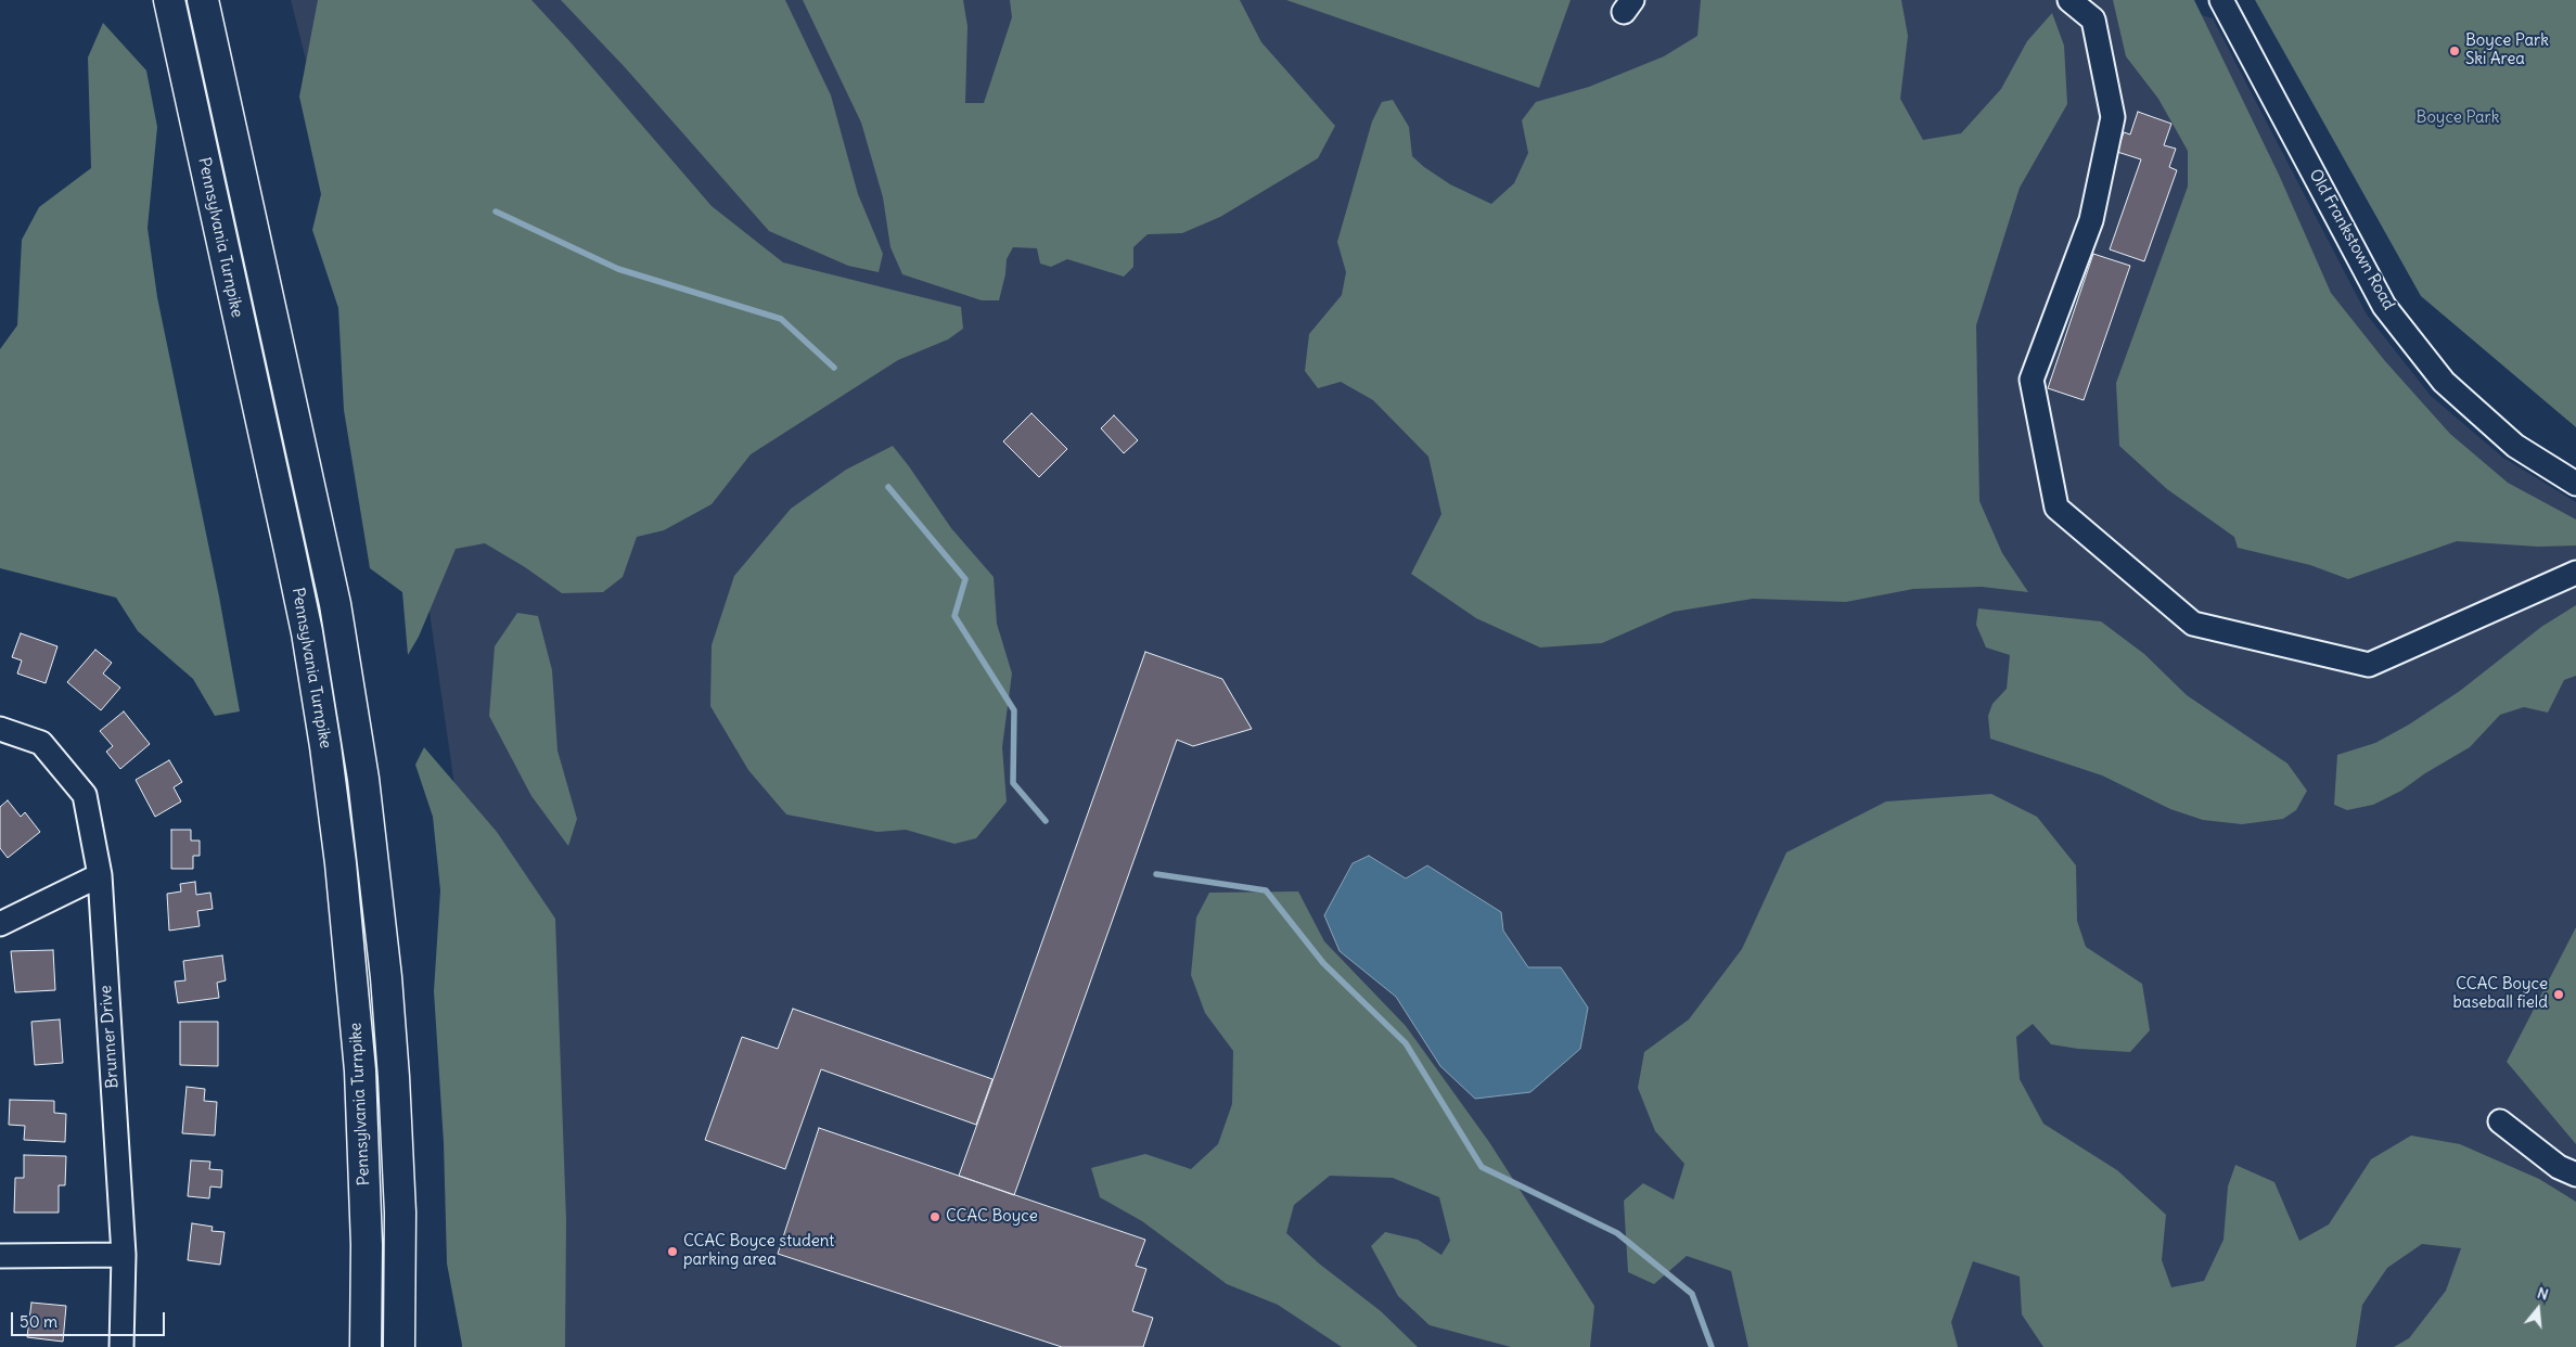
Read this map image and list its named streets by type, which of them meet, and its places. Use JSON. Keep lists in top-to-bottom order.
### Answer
{
  "streets": {
    "highway": ["Pennsylvania Turnpike"],
    "street": ["Old Frankstown Road", "Brunner Drive"]
  },
  "parks": ["Boyce Park"],
  "places": [
    "Boyce Park Ski Area",
    "CCAC Boyce baseball field",
    "CCAC Boyce",
    "CCAC Boyce student parking area"
  ],
  "scale_bar": "50 m",
  "north": "top"
}
